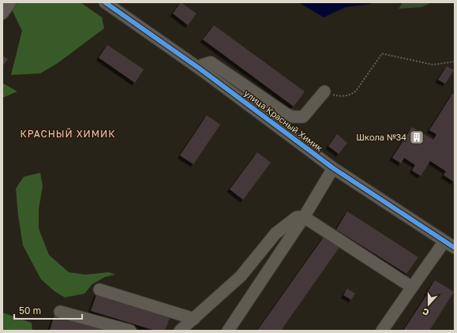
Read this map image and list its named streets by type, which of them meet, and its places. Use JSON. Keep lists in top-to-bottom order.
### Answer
{
  "streets": {
    "street": ["улица Красный Химик"]
  },
  "districts": ["КРАСНЫЙ ХИМИК"],
  "places": {
    "building": ["Школа №34"]
  },
  "scale_bar": "50 m",
  "north": "bottom"
}
